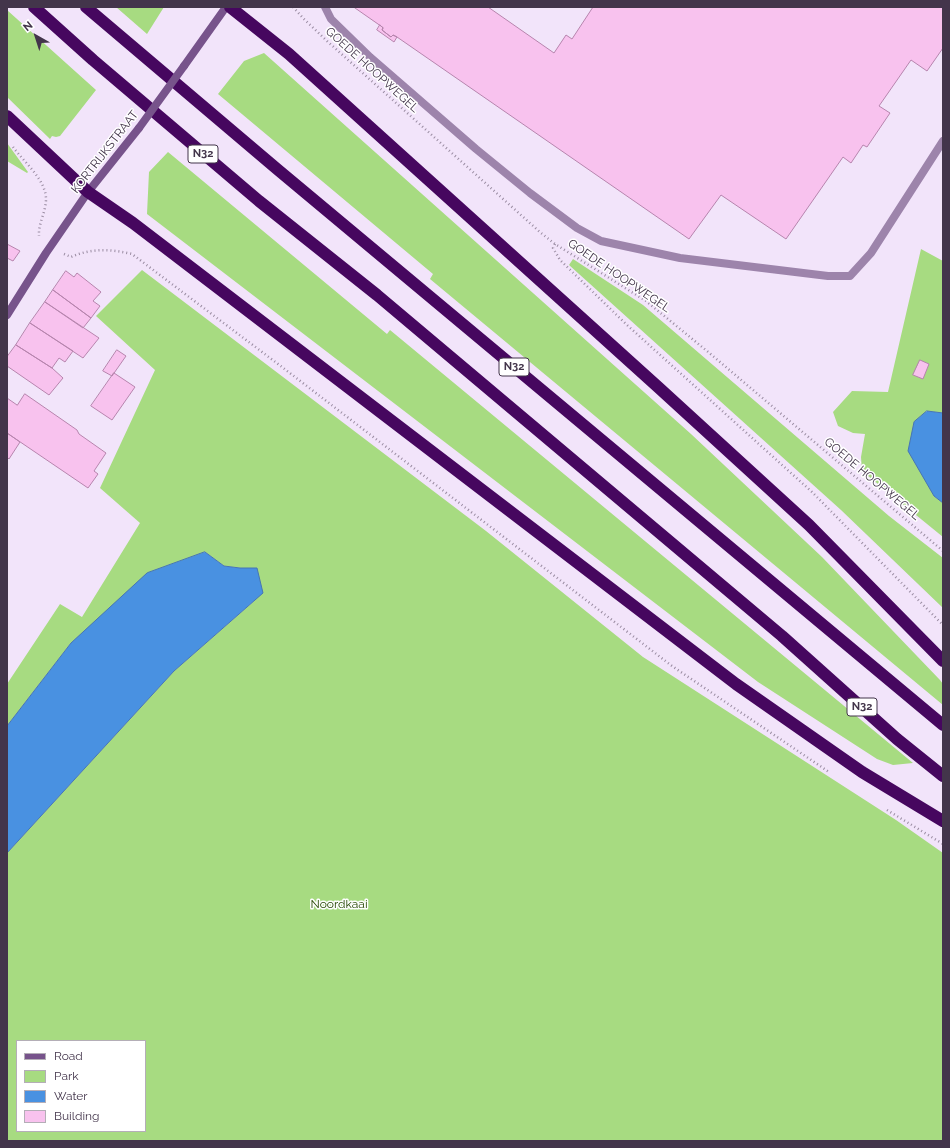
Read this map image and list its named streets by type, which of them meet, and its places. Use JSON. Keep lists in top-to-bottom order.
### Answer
{
  "streets": {
    "highway": ["N32"],
    "main road": ["KORTRIJKSTRAAT"],
    "path": ["GOEDE HOOPWEGEL"]
  },
  "parks": ["Noordkaai"],
  "legend": [
    "Road",
    "Park",
    "Water",
    "Building"
  ],
  "north": "top left"
}
